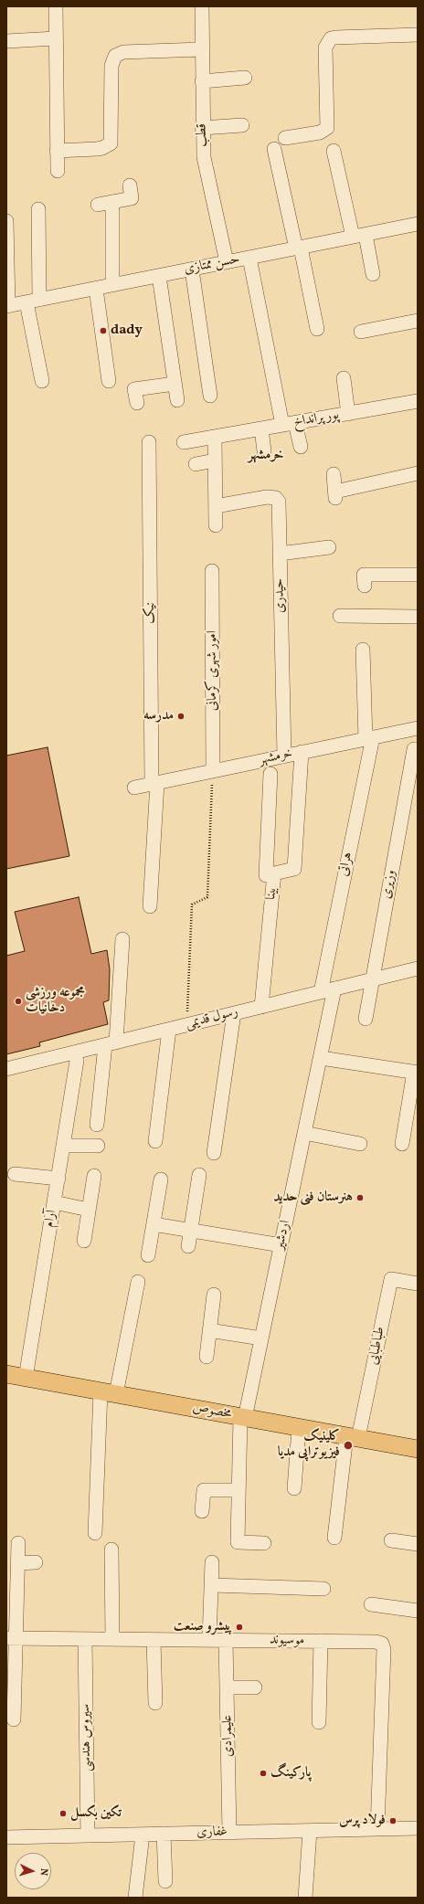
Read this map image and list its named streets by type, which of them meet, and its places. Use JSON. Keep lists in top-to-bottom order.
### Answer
{
  "streets": {
    "main road": ["مخصوص"],
    "street": [
      "قطب",
      "حسن ممتازی",
      "پور پرانداخ",
      "حیدری",
      "نیک",
      "امور شهری کرمانی",
      "خرمشهر",
      "هراتی",
      "وزیری",
      "بینا",
      "رسول قدیمی",
      "آرام",
      "اردشیر",
      "طباطبایی",
      "موسیوند",
      "علیمرادی",
      "سیروس هندسی",
      "غفاری"
    ]
  },
  "crossings": [
    ["قطب", "حسن ممتازی"],
    ["حیدری", "خرمشهر"],
    ["نیک", "خرمشهر"],
    ["امور شهری کرمانی", "خرمشهر"],
    ["خرمشهر", "هراتی"],
    ["خرمشهر", "بینا"],
    ["هراتی", "رسول قدیمی"],
    ["وزیری", "رسول قدیمی"],
    ["بینا", "رسول قدیمی"],
    ["رسول قدیمی", "اردشیر"],
    ["آرام", "مخصوص"],
    ["اردشیر", "مخصوص"],
    ["طباطبایی", "مخصوص"],
    ["موسیوند", "علیمرادی"],
    ["موسیوند", "سیروس هندسی"],
    ["موسیوند", "غفاری"],
    ["علیمرادی", "غفاری"],
    ["سیروس هندسی", "غفاری"]
  ],
  "districts": ["خرمشهر"],
  "places": [
    "dady",
    "مدرسه",
    "مجموعه ورزشی دخانیات",
    "هنرستان فنی حدید",
    "کلینیک فیزیوتراپی مدیا",
    "پیشرو صنعت",
    "پارکینگ",
    "تکین بکسل",
    "فولاد پرس"
  ],
  "north": "right"
}
